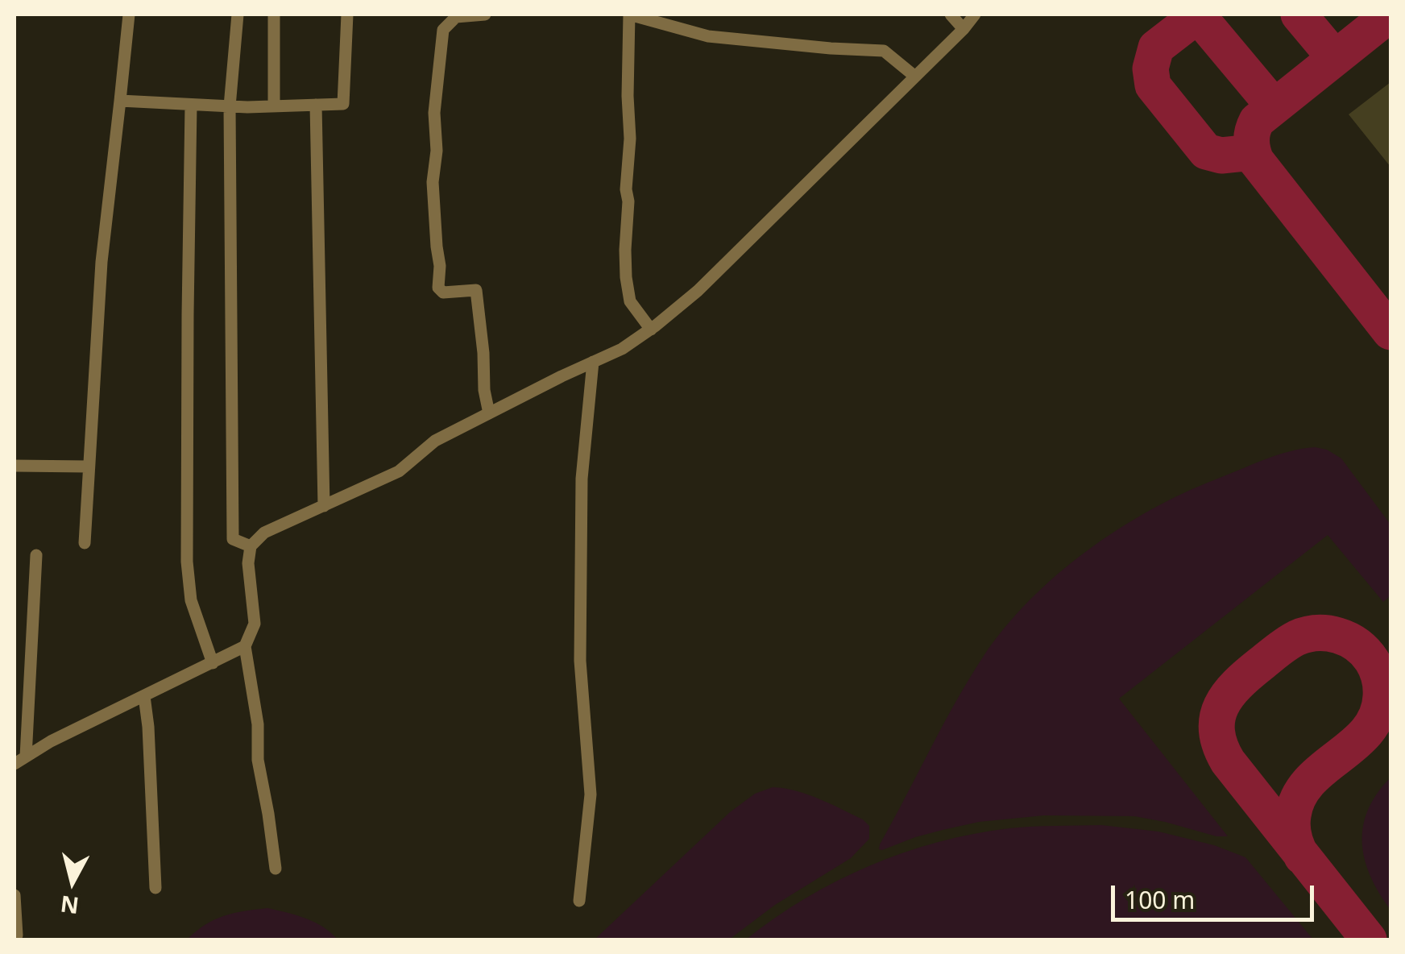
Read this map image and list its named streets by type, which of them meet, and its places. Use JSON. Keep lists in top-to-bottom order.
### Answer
{
  "scale_bar": "100 m",
  "north": "bottom"
}
